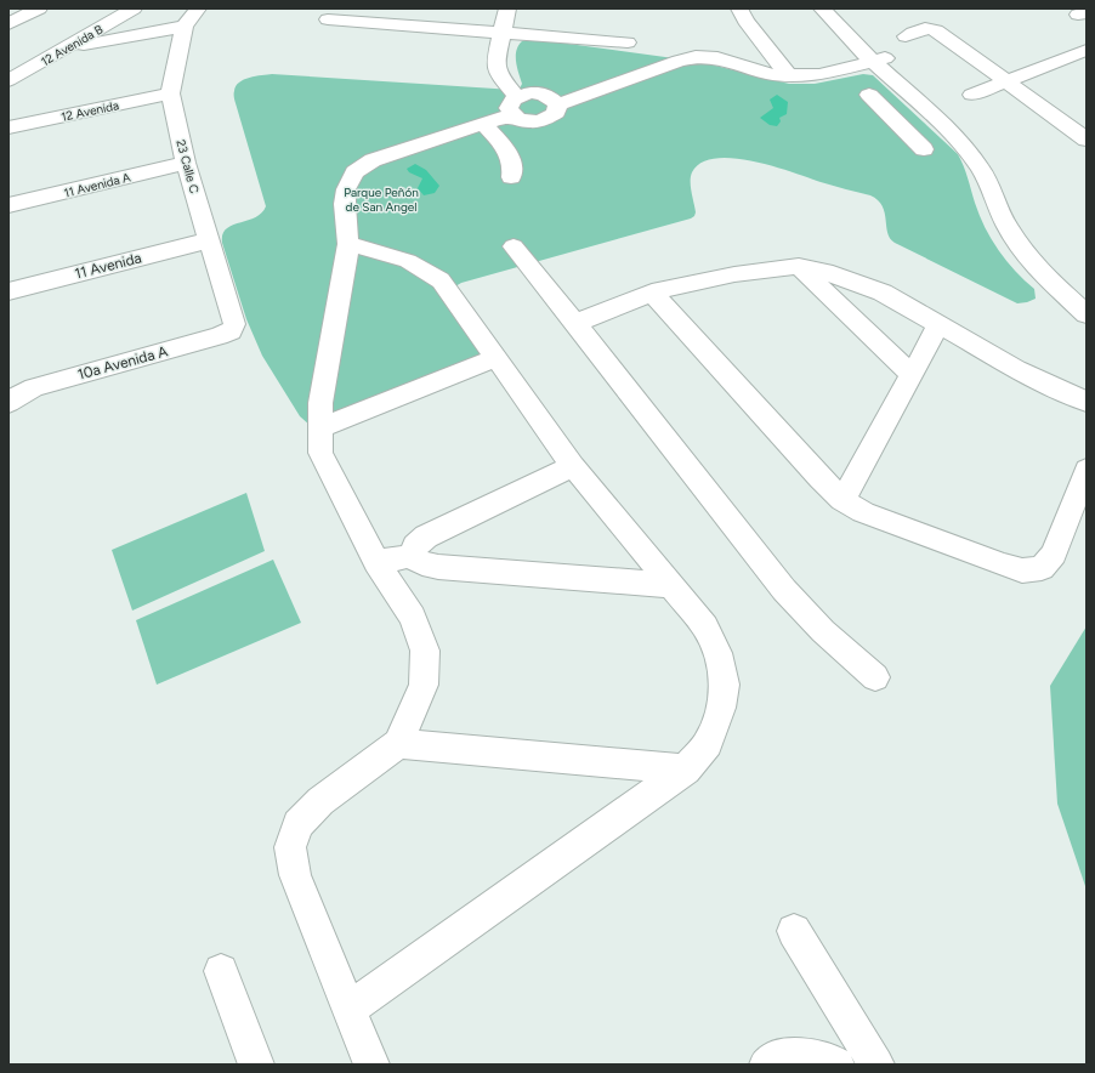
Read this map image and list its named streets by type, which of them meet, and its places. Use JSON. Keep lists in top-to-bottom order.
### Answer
{
  "streets": {
    "street": [
      "12 Avenida B",
      "12 Avenida",
      "23 Calle C",
      "11 Avenida A",
      "11 Avenida",
      "10a Avenida A"
    ]
  },
  "crossings": [
    ["12 Avenida", "23 Calle C"],
    ["23 Calle C", "11 Avenida A"],
    ["23 Calle C", "11 Avenida"],
    ["23 Calle C", "10a Avenida A"]
  ],
  "parks": ["Parque Peñón de San Angel"]
}
